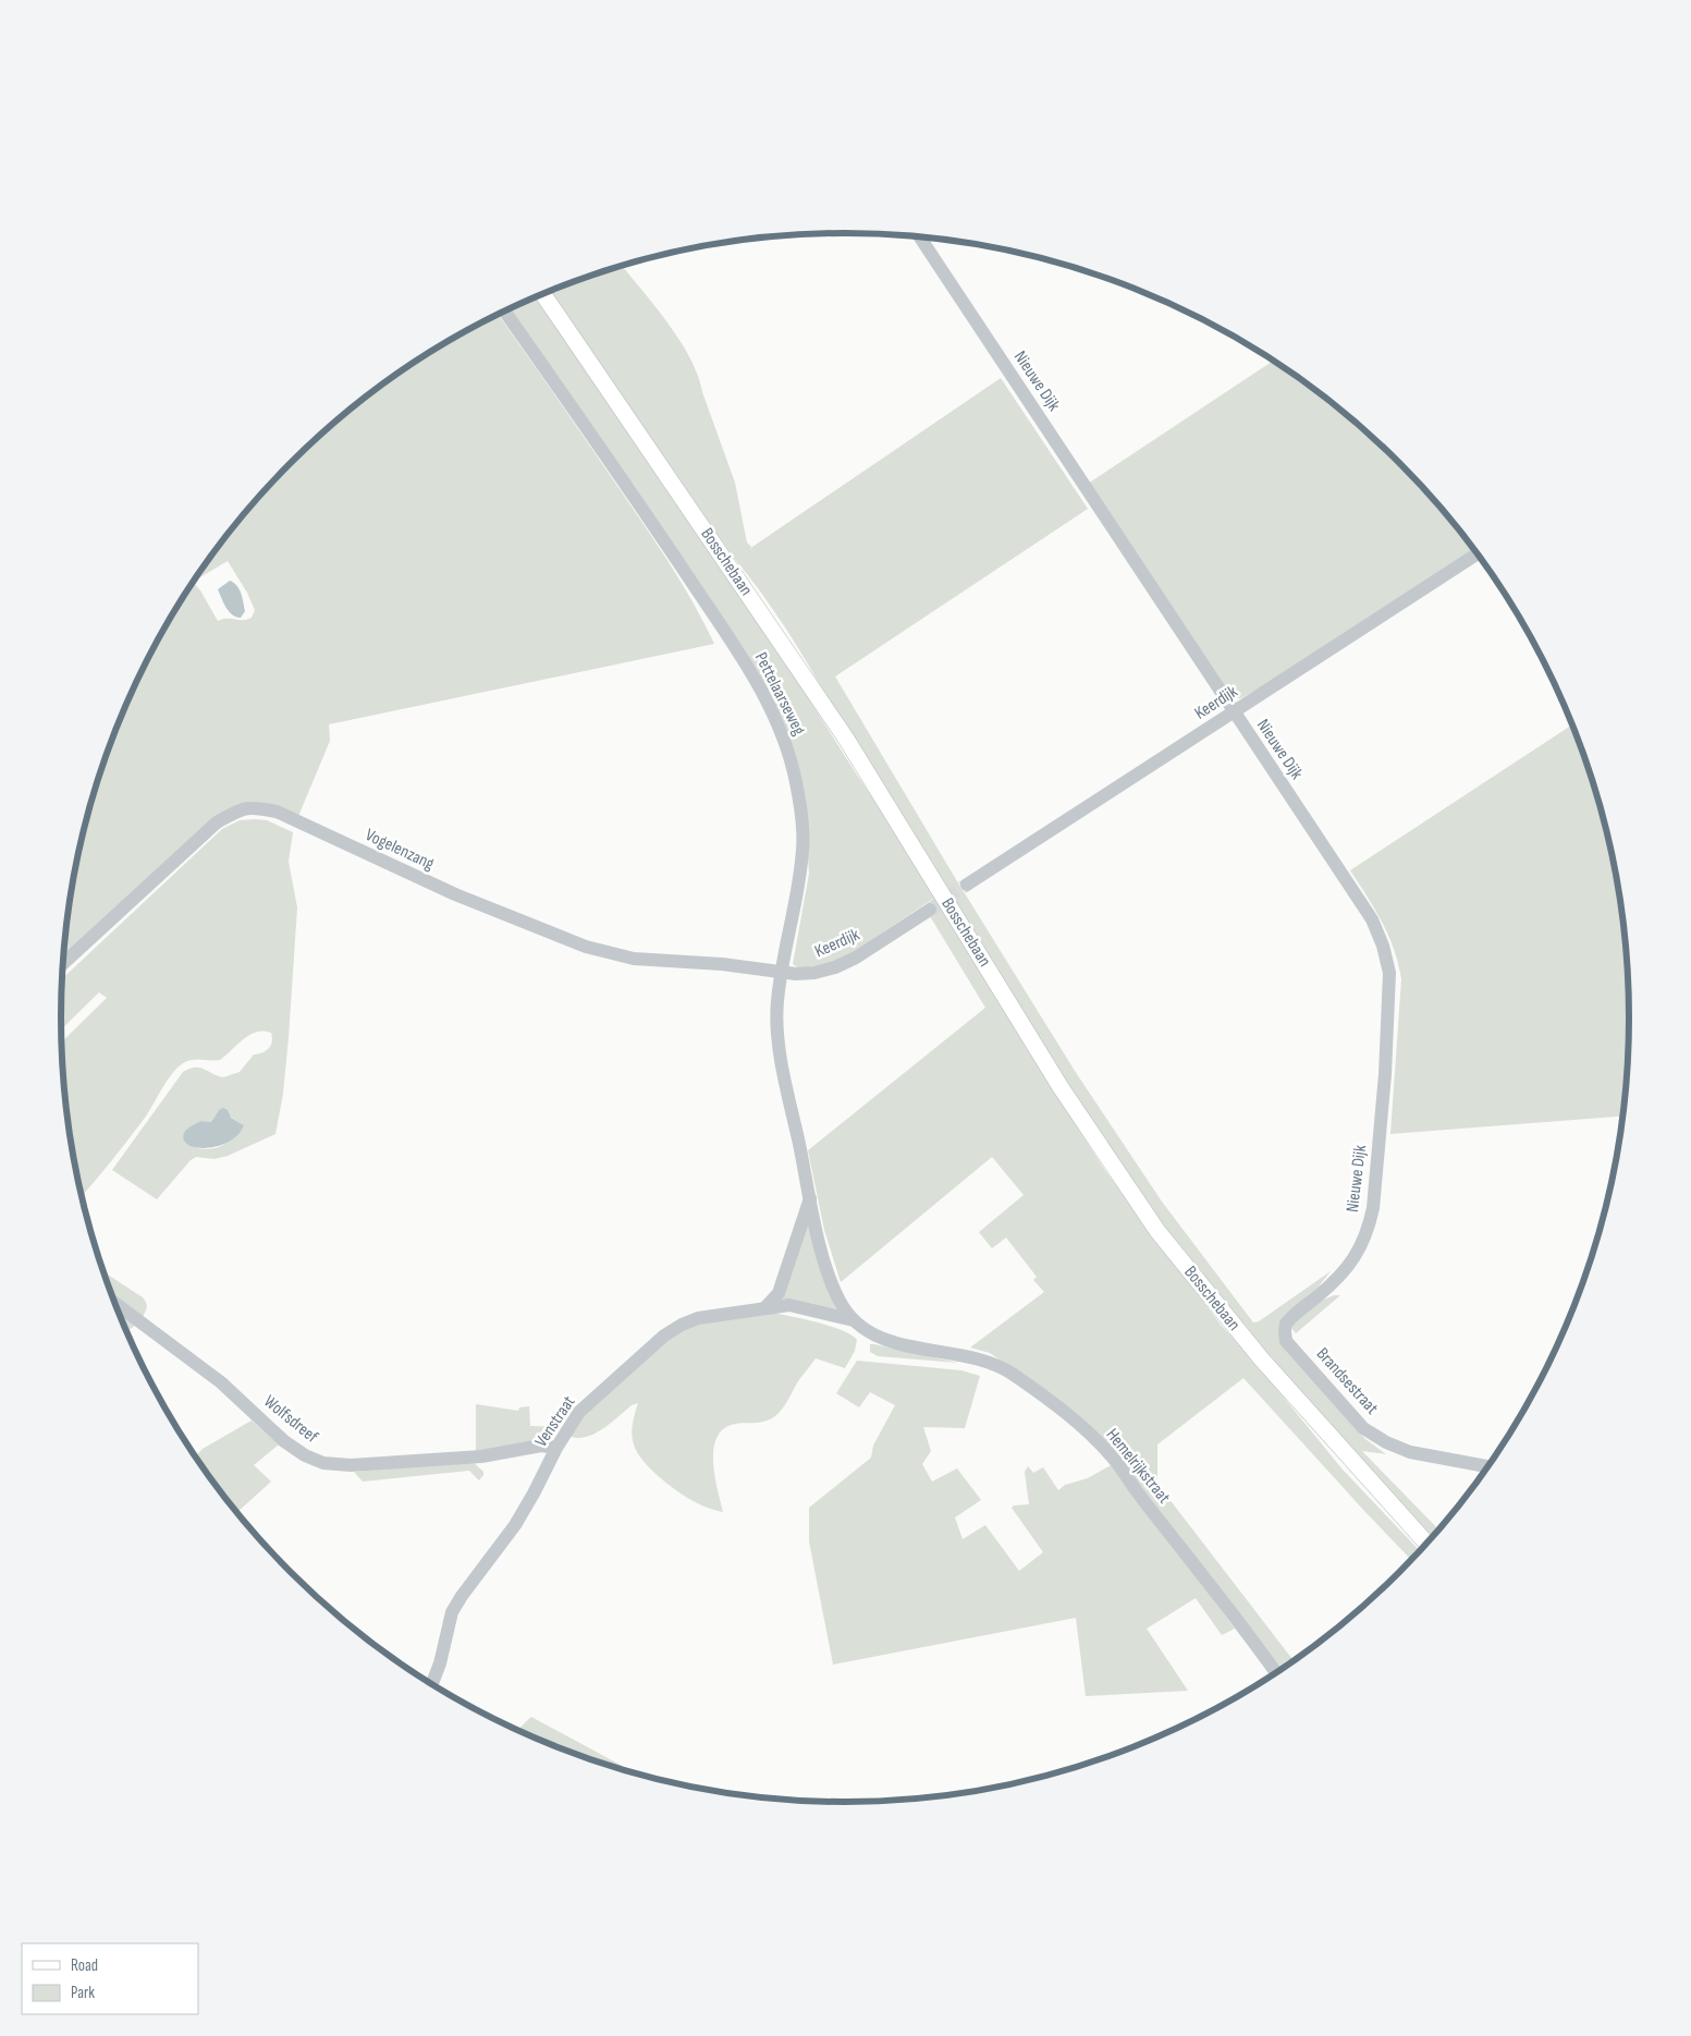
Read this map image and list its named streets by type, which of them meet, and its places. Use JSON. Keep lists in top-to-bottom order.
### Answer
{
  "streets": {
    "main road": ["Bosschebaan"],
    "street": [
      "Nieuwe Dijk",
      "Pettelaarseweg",
      "Keerdijk",
      "Vogelenzang",
      "Brandsestraat",
      "Wolfsdreef",
      "Venstraat",
      "Hemelrijkstraat"
    ]
  },
  "crossings": [
    ["Nieuwe Dijk", "Keerdijk"],
    ["Nieuwe Dijk", "Brandsestraat"],
    ["Pettelaarseweg", "Keerdijk"],
    ["Pettelaarseweg", "Vogelenzang"],
    ["Pettelaarseweg", "Venstraat"],
    ["Pettelaarseweg", "Hemelrijkstraat"],
    ["Keerdijk", "Vogelenzang"],
    ["Wolfsdreef", "Venstraat"],
    ["Venstraat", "Hemelrijkstraat"]
  ],
  "legend": ["Road", "Park"]
}
